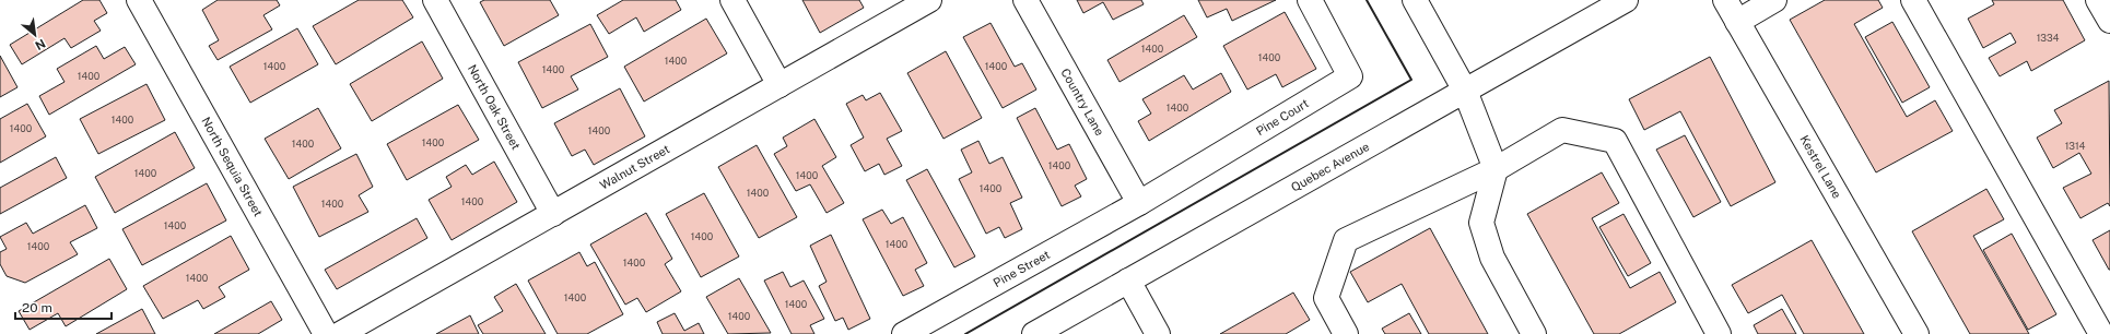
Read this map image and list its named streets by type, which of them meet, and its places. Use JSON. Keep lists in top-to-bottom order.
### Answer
{
  "streets": {
    "street": [
      "Country Lane",
      "North Oak Street",
      "Pine Court",
      "North Sequia Street",
      "Walnut Street",
      "Quebec Avenue",
      "Kestrel Lane",
      "Pine Street"
    ]
  },
  "crossings": [
    ["Country Lane", "Pine Court"],
    ["Country Lane", "Pine Street"],
    ["North Oak Street", "Walnut Street"],
    ["Pine Court", "Pine Street"]
  ],
  "house_numbers": [
    "1334",
    "1400",
    "1400",
    "1400",
    "1400",
    "1400",
    "1400",
    "1400",
    "1400",
    "1400",
    "1400",
    "1400",
    "1400",
    "1400",
    "1314",
    "1400",
    "1400",
    "1400",
    "1400",
    "1400",
    "1400",
    "1400",
    "1400",
    "1400",
    "1400",
    "1400",
    "1400",
    "1400",
    "1400",
    "1400",
    "1400"
  ],
  "scale_bar": "20 m",
  "north": "bottom right"
}
